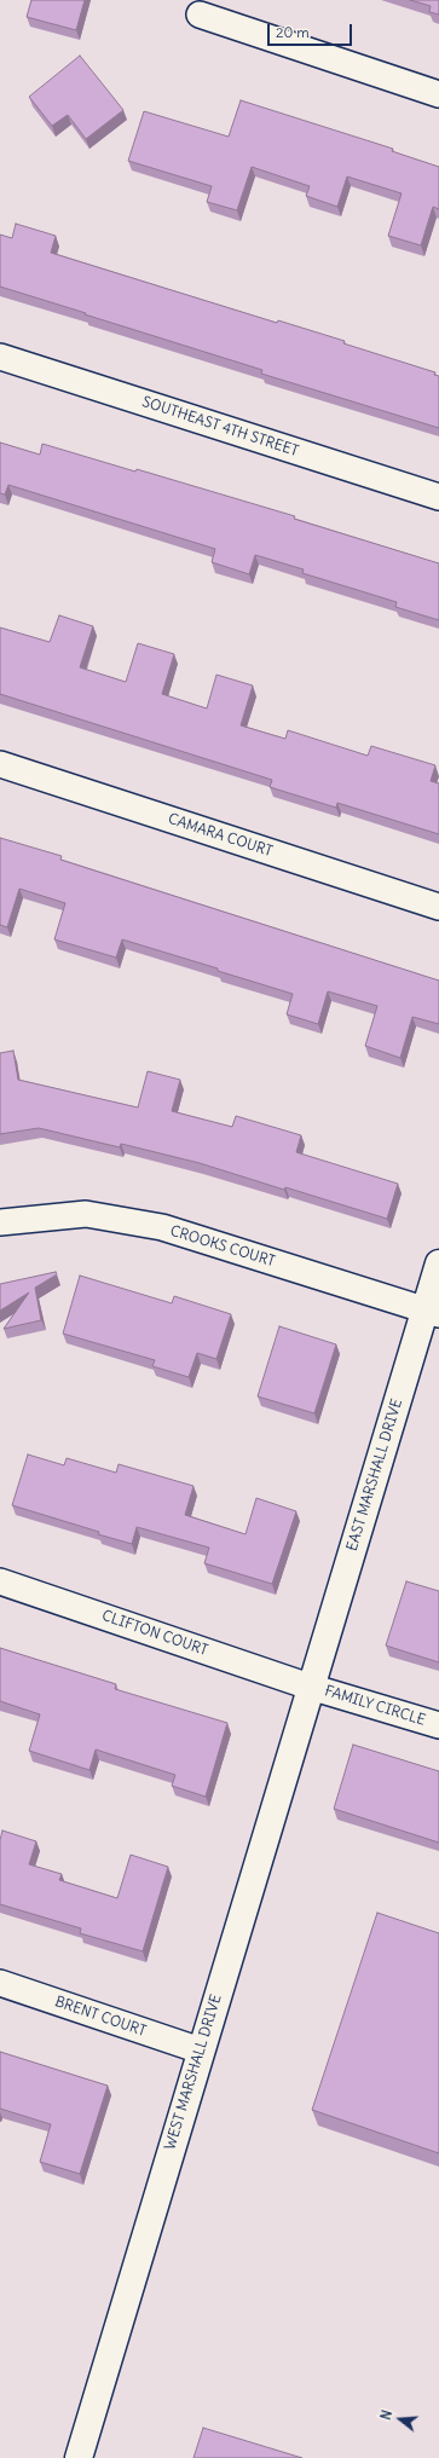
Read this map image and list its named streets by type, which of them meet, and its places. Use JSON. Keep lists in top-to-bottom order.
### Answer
{
  "streets": {
    "main road": ["EAST MARSHALL DRIVE", "WEST MARSHALL DRIVE"],
    "street": [
      "SOUTHEAST 4TH STREET",
      "CAMARA COURT",
      "CROOKS COURT",
      "CLIFTON COURT",
      "FAMILY CIRCLE",
      "BRENT COURT"
    ]
  },
  "crossings": [
    ["CROOKS COURT", "EAST MARSHALL DRIVE"],
    ["EAST MARSHALL DRIVE", "CLIFTON COURT"],
    ["EAST MARSHALL DRIVE", "FAMILY CIRCLE"],
    ["EAST MARSHALL DRIVE", "WEST MARSHALL DRIVE"],
    ["CLIFTON COURT", "FAMILY CIRCLE"],
    ["CLIFTON COURT", "WEST MARSHALL DRIVE"],
    ["FAMILY CIRCLE", "WEST MARSHALL DRIVE"],
    ["BRENT COURT", "WEST MARSHALL DRIVE"]
  ],
  "scale_bar": "20 m",
  "north": "left"
}
